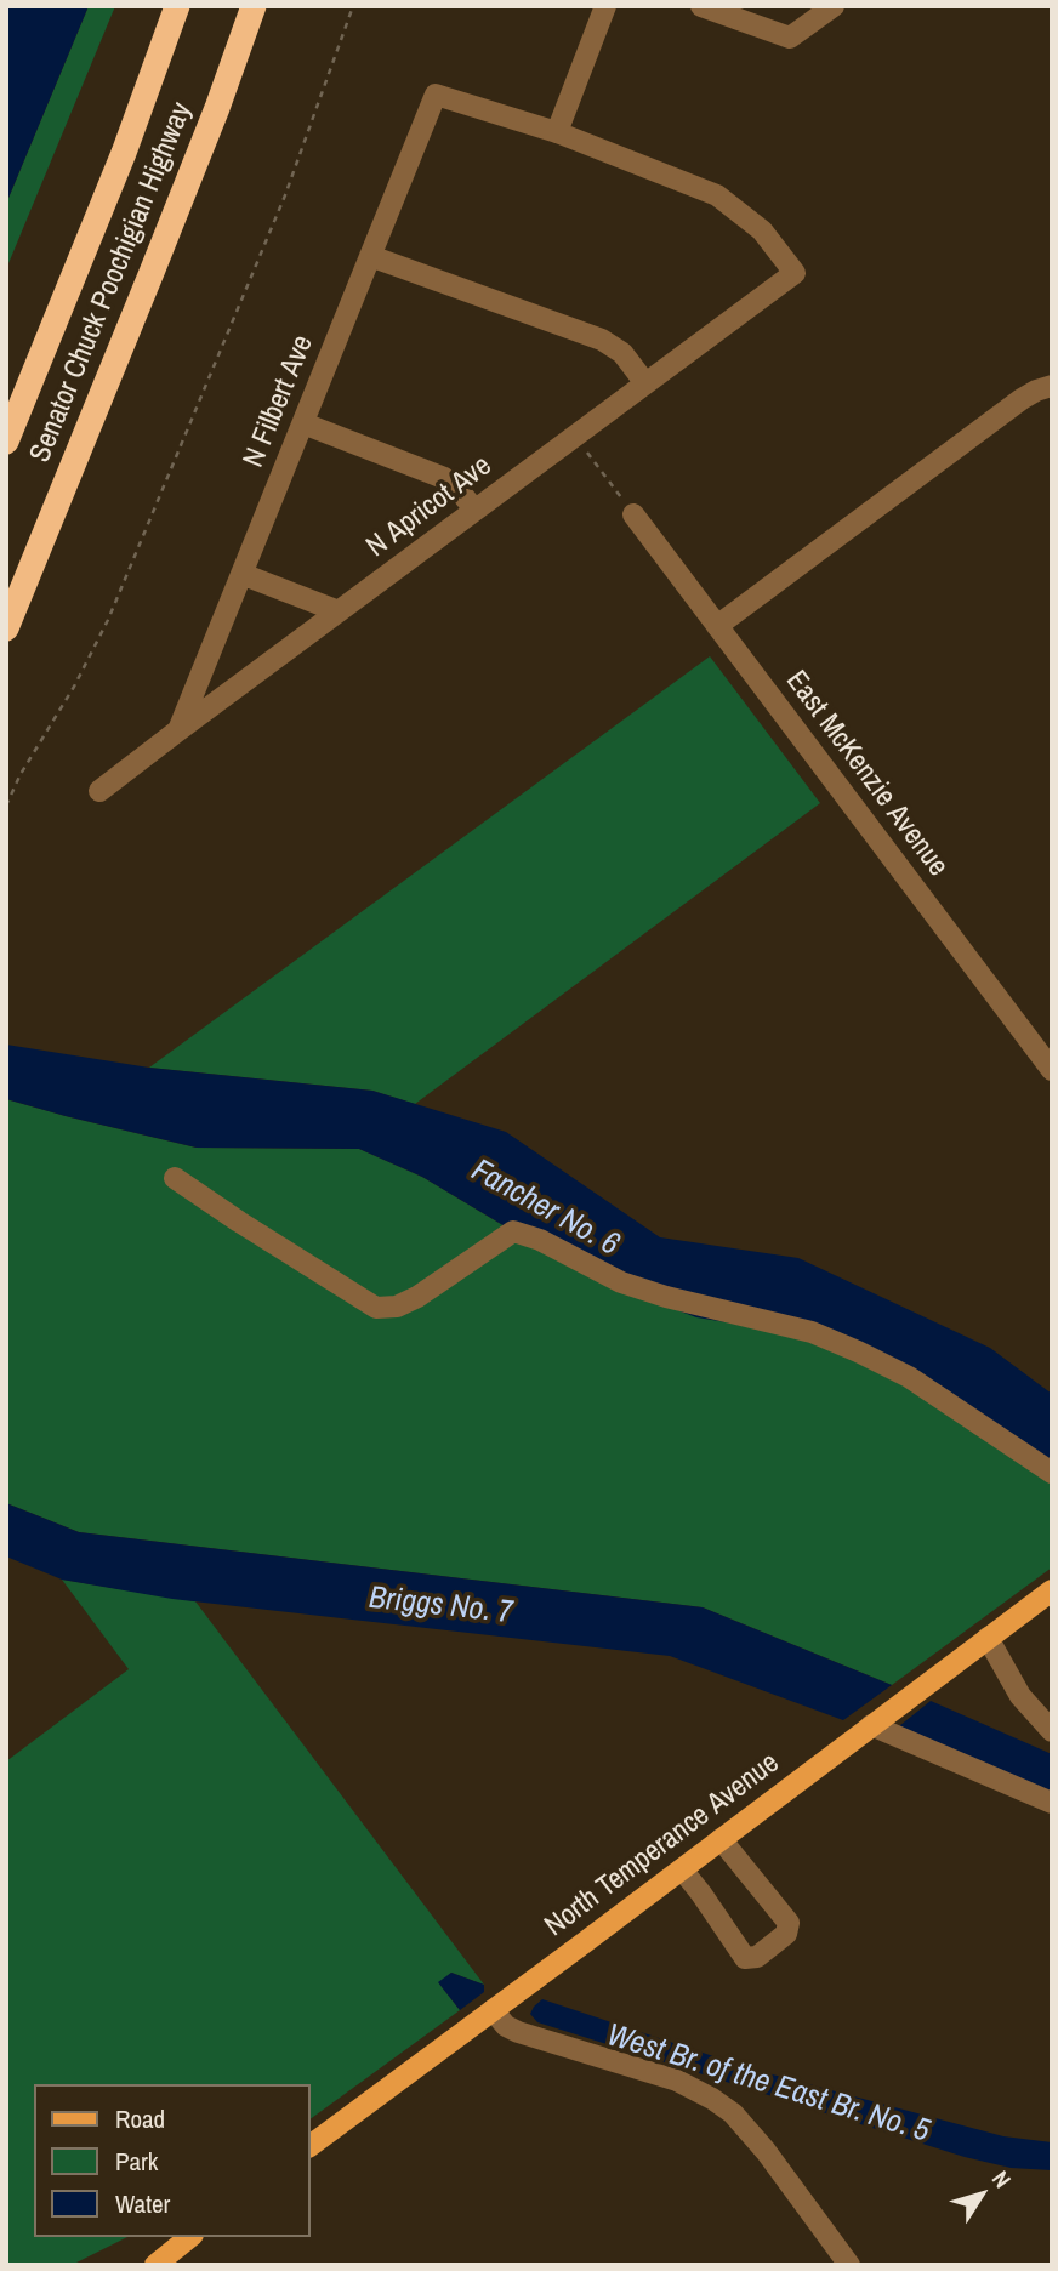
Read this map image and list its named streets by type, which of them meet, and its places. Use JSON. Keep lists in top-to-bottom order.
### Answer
{
  "streets": {
    "highway": ["Senator Chuck Poochigian Highway"],
    "main road": ["North Temperance Avenue"],
    "street": ["N Filbert Ave", "N Apricot Ave", "East McKenzie Avenue"]
  },
  "crossings": [
    ["N Filbert Ave", "N Apricot Ave"]
  ],
  "water": ["Fancher No. 6", "Briggs No. 7", "West Br. of the East Br. No. 5"],
  "legend": ["Road", "Park", "Water"],
  "north": "top right"
}
